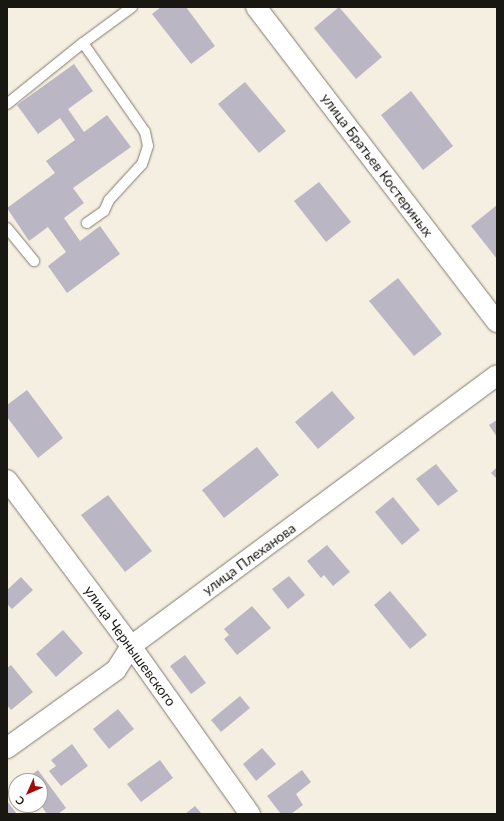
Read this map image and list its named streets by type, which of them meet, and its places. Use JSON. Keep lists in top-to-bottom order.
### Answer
{
  "streets": {
    "street": ["улица Братьев Костериных", "улица Плеханова", "улица Чернышевского"]
  },
  "crossings": [
    ["улица Плеханова", "улица Чернышевского"]
  ],
  "north": "bottom left"
}
